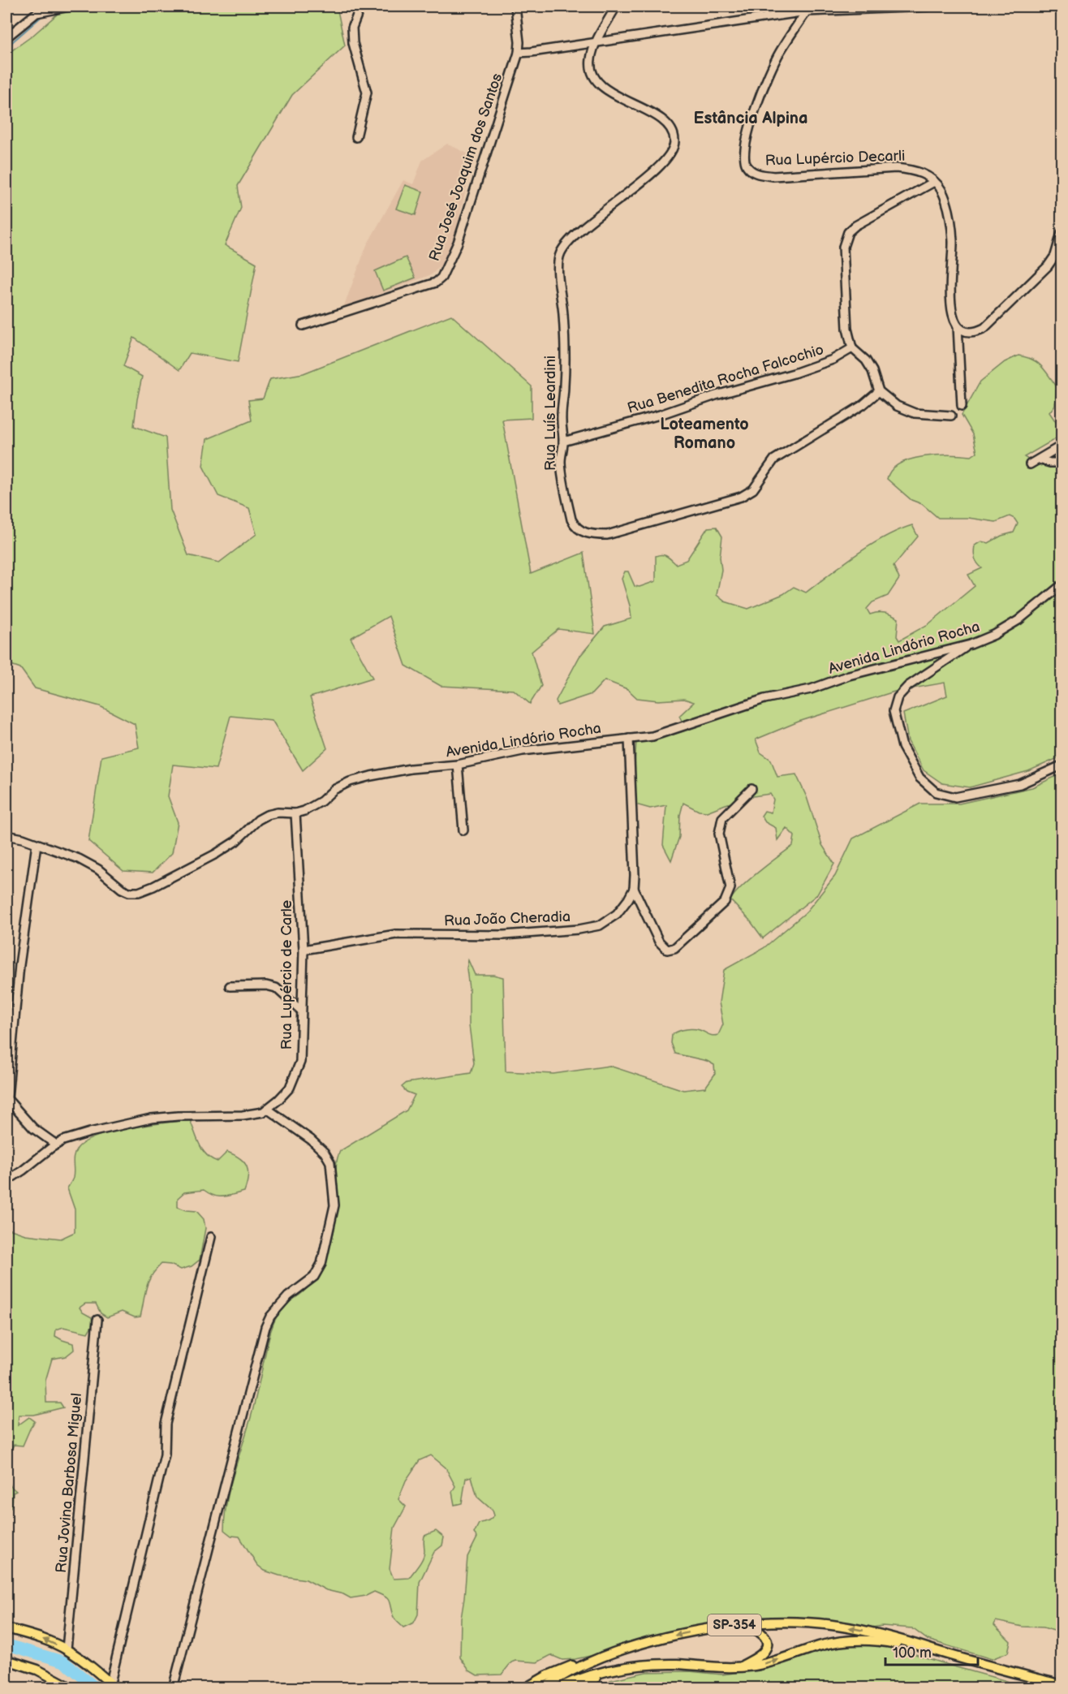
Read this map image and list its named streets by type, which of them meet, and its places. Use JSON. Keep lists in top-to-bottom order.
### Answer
{
  "streets": {
    "main road": ["SP-354"],
    "street": [
      "Rua Lupércio Decarli",
      "Rua José Joaquim dos Santos",
      "Rua Benedita Rocha Falcochio",
      "Rua Luís Leardini",
      "Avenida Lindório Rocha",
      "Rua João Cheradia",
      "Rua Lupércio de Carle",
      "Rua Jovina Barbosa Miguel"
    ]
  },
  "crossings": [
    ["Rua Benedita Rocha Falcochio", "Rua Luís Leardini"],
    ["Avenida Lindório Rocha", "Rua Lupércio de Carle"],
    ["Rua João Cheradia", "Rua Lupércio de Carle"]
  ],
  "districts": ["Estância Alpina", "Loteamento Romano"],
  "scale_bar": "100 m"
}
